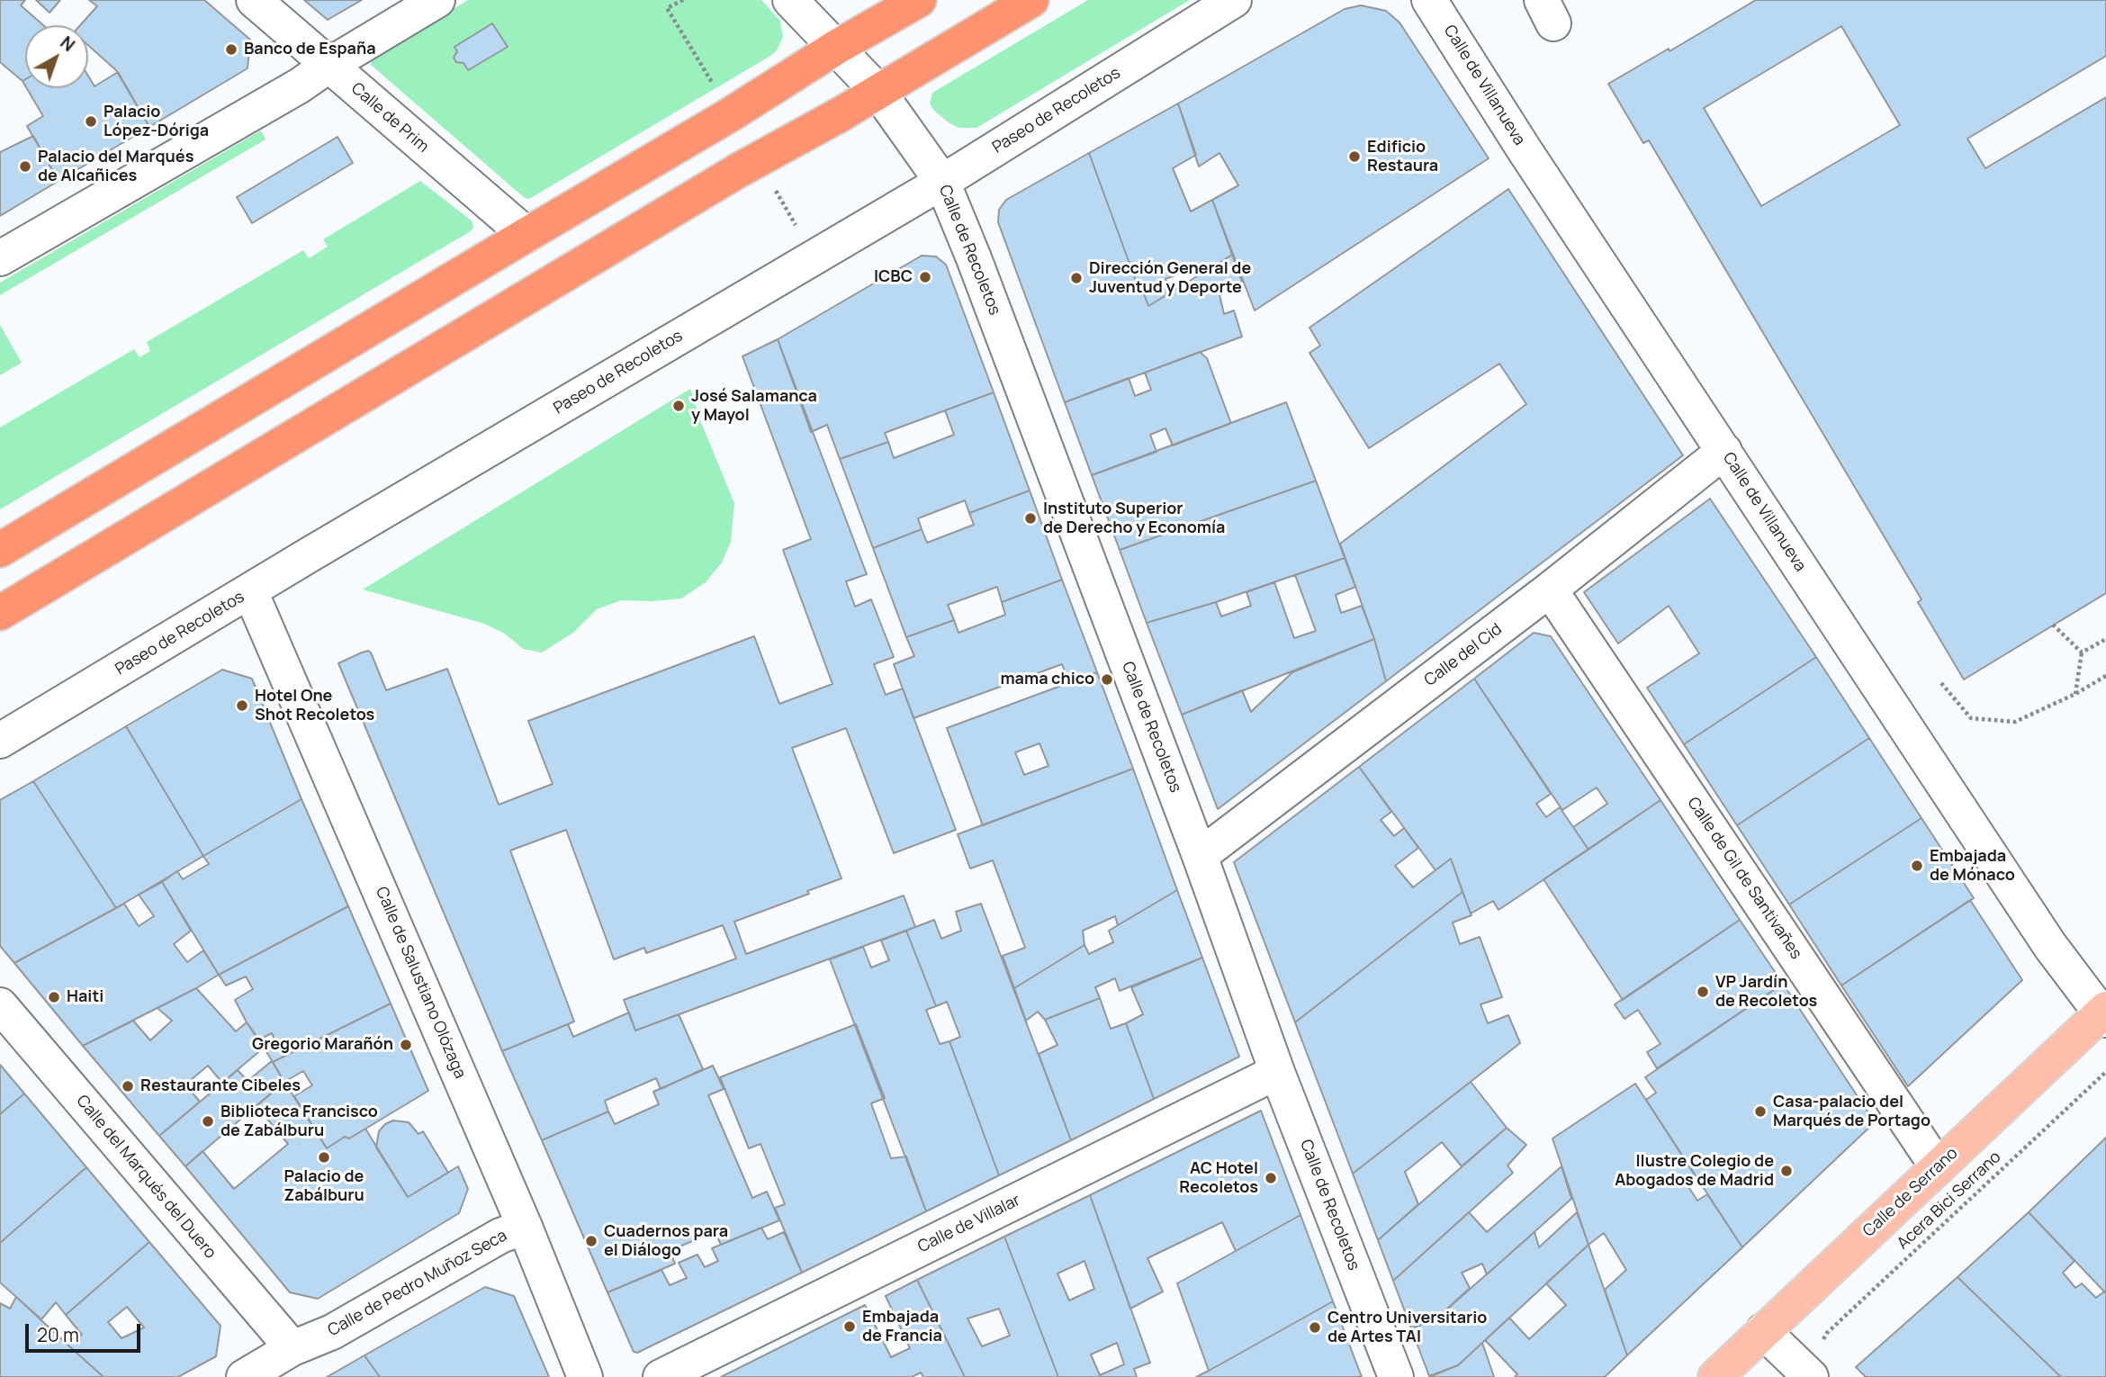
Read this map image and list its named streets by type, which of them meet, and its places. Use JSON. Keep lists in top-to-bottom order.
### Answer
{
  "streets": {
    "main road": ["Calle de Serrano"],
    "street": [
      "Calle de Villanueva",
      "Paseo de Recoletos",
      "Calle de Prim",
      "Calle de Recoletos",
      "Calle del Cid",
      "Calle de Gil de Santivañes",
      "Calle de Salustiano Olózaga",
      "Calle del Marqués del Duero",
      "Calle de Villalar",
      "Calle de Pedro Muñoz Seca"
    ],
    "path": ["Acera Bici Serrano"]
  },
  "crossings": [
    ["Calle de Villanueva", "Calle del Cid"],
    ["Calle de Villanueva", "Calle de Serrano"],
    ["Paseo de Recoletos", "Calle de Recoletos"],
    ["Paseo de Recoletos", "Calle de Salustiano Olózaga"],
    ["Calle de Recoletos", "Calle del Cid"],
    ["Calle de Recoletos", "Calle de Villalar"],
    ["Calle del Cid", "Calle de Gil de Santivañes"],
    ["Calle de Gil de Santivañes", "Calle de Serrano"],
    ["Calle de Salustiano Olózaga", "Calle de Pedro Muñoz Seca"],
    ["Calle del Marqués del Duero", "Calle de Pedro Muñoz Seca"]
  ],
  "places": [
    "Banco de España",
    "Palacio López-Dóriga",
    "Edificio Restaura",
    "Palacio del Marqués de Alcañices",
    "ICBC",
    "Dirección General de Juventud y Deporte",
    "José Salamanca y Mayol",
    "Instituto Superior de Derecho y Economía",
    "mama chico",
    "Hotel One Shot Recoletos",
    "Embajada de Mónaco",
    "VP Jardín de Recoletos",
    "Haiti",
    "Gregorio Marañón",
    "Restaurante Cibeles",
    "Casa-palacio del Marqués de Portago",
    "Biblioteca Francisco de Zabálburu",
    "Palacio de Zabálburu",
    "Ilustre Colegio de Abogados de Madrid",
    "AC Hotel Recoletos",
    "Cuadernos para el Diálogo",
    "Embajada de Francia",
    "Centro Universitario de Artes TAI"
  ],
  "scale_bar": "20 m",
  "north": "top right"
}
